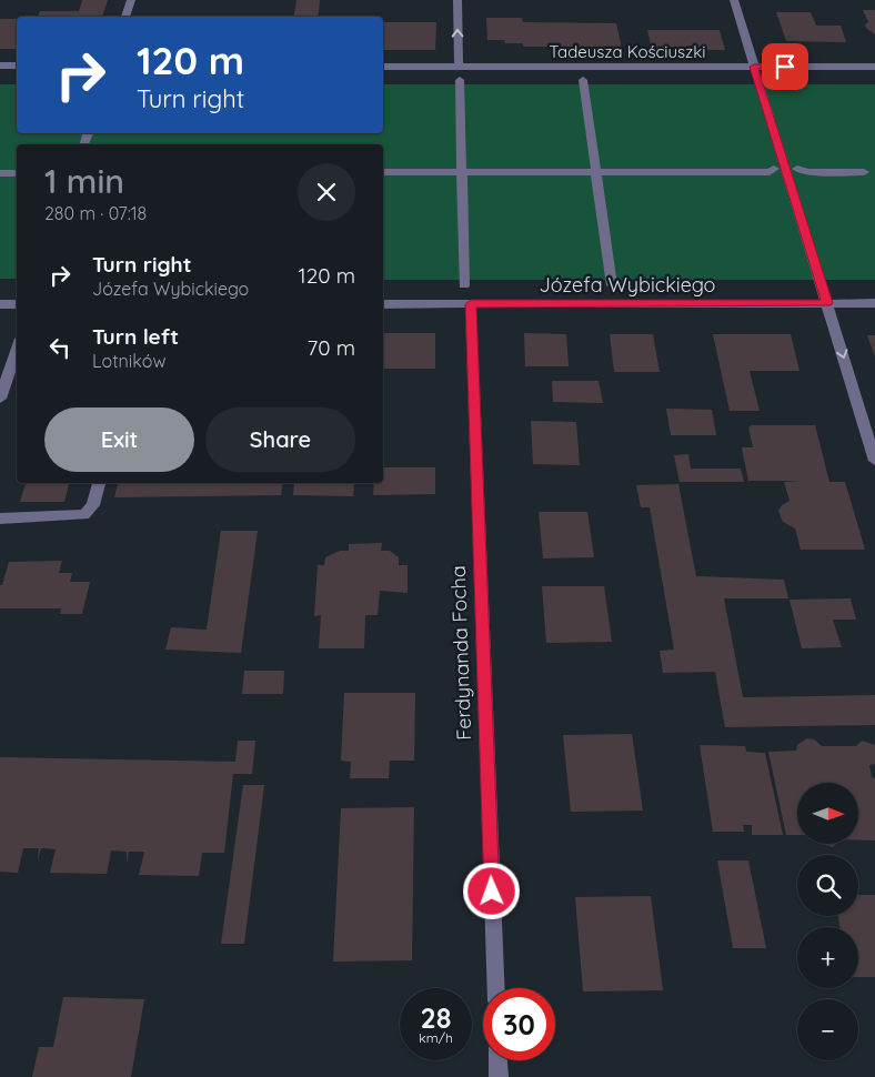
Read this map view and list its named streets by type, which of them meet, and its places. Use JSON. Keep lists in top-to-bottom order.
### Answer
{
  "streets": {
    "street": ["Tadeusza Kościuszki", "Józefa Wybickiego", "Ferdynanda Focha"]
  },
  "crossings": [
    ["Józefa Wybickiego", "Ferdynanda Focha"]
  ],
  "north": "right",
  "page": {
    "turn": ["120 m", "Turn right"],
    "heading": ["1 min", "280 m · 07:18"],
    "list": [
      {
        "name": "Turn right",
        "note": "Józefa Wybickiego",
        "value": "120 m"
      },
      {
        "name": "Turn left",
        "note": "Lotników",
        "value": "70 m"
      }
    ],
    "buttons": ["Exit", "Share"],
    "map_buttons": ["+", "−"],
    "speed": "28 km/h",
    "limit": "30"
  }
}
